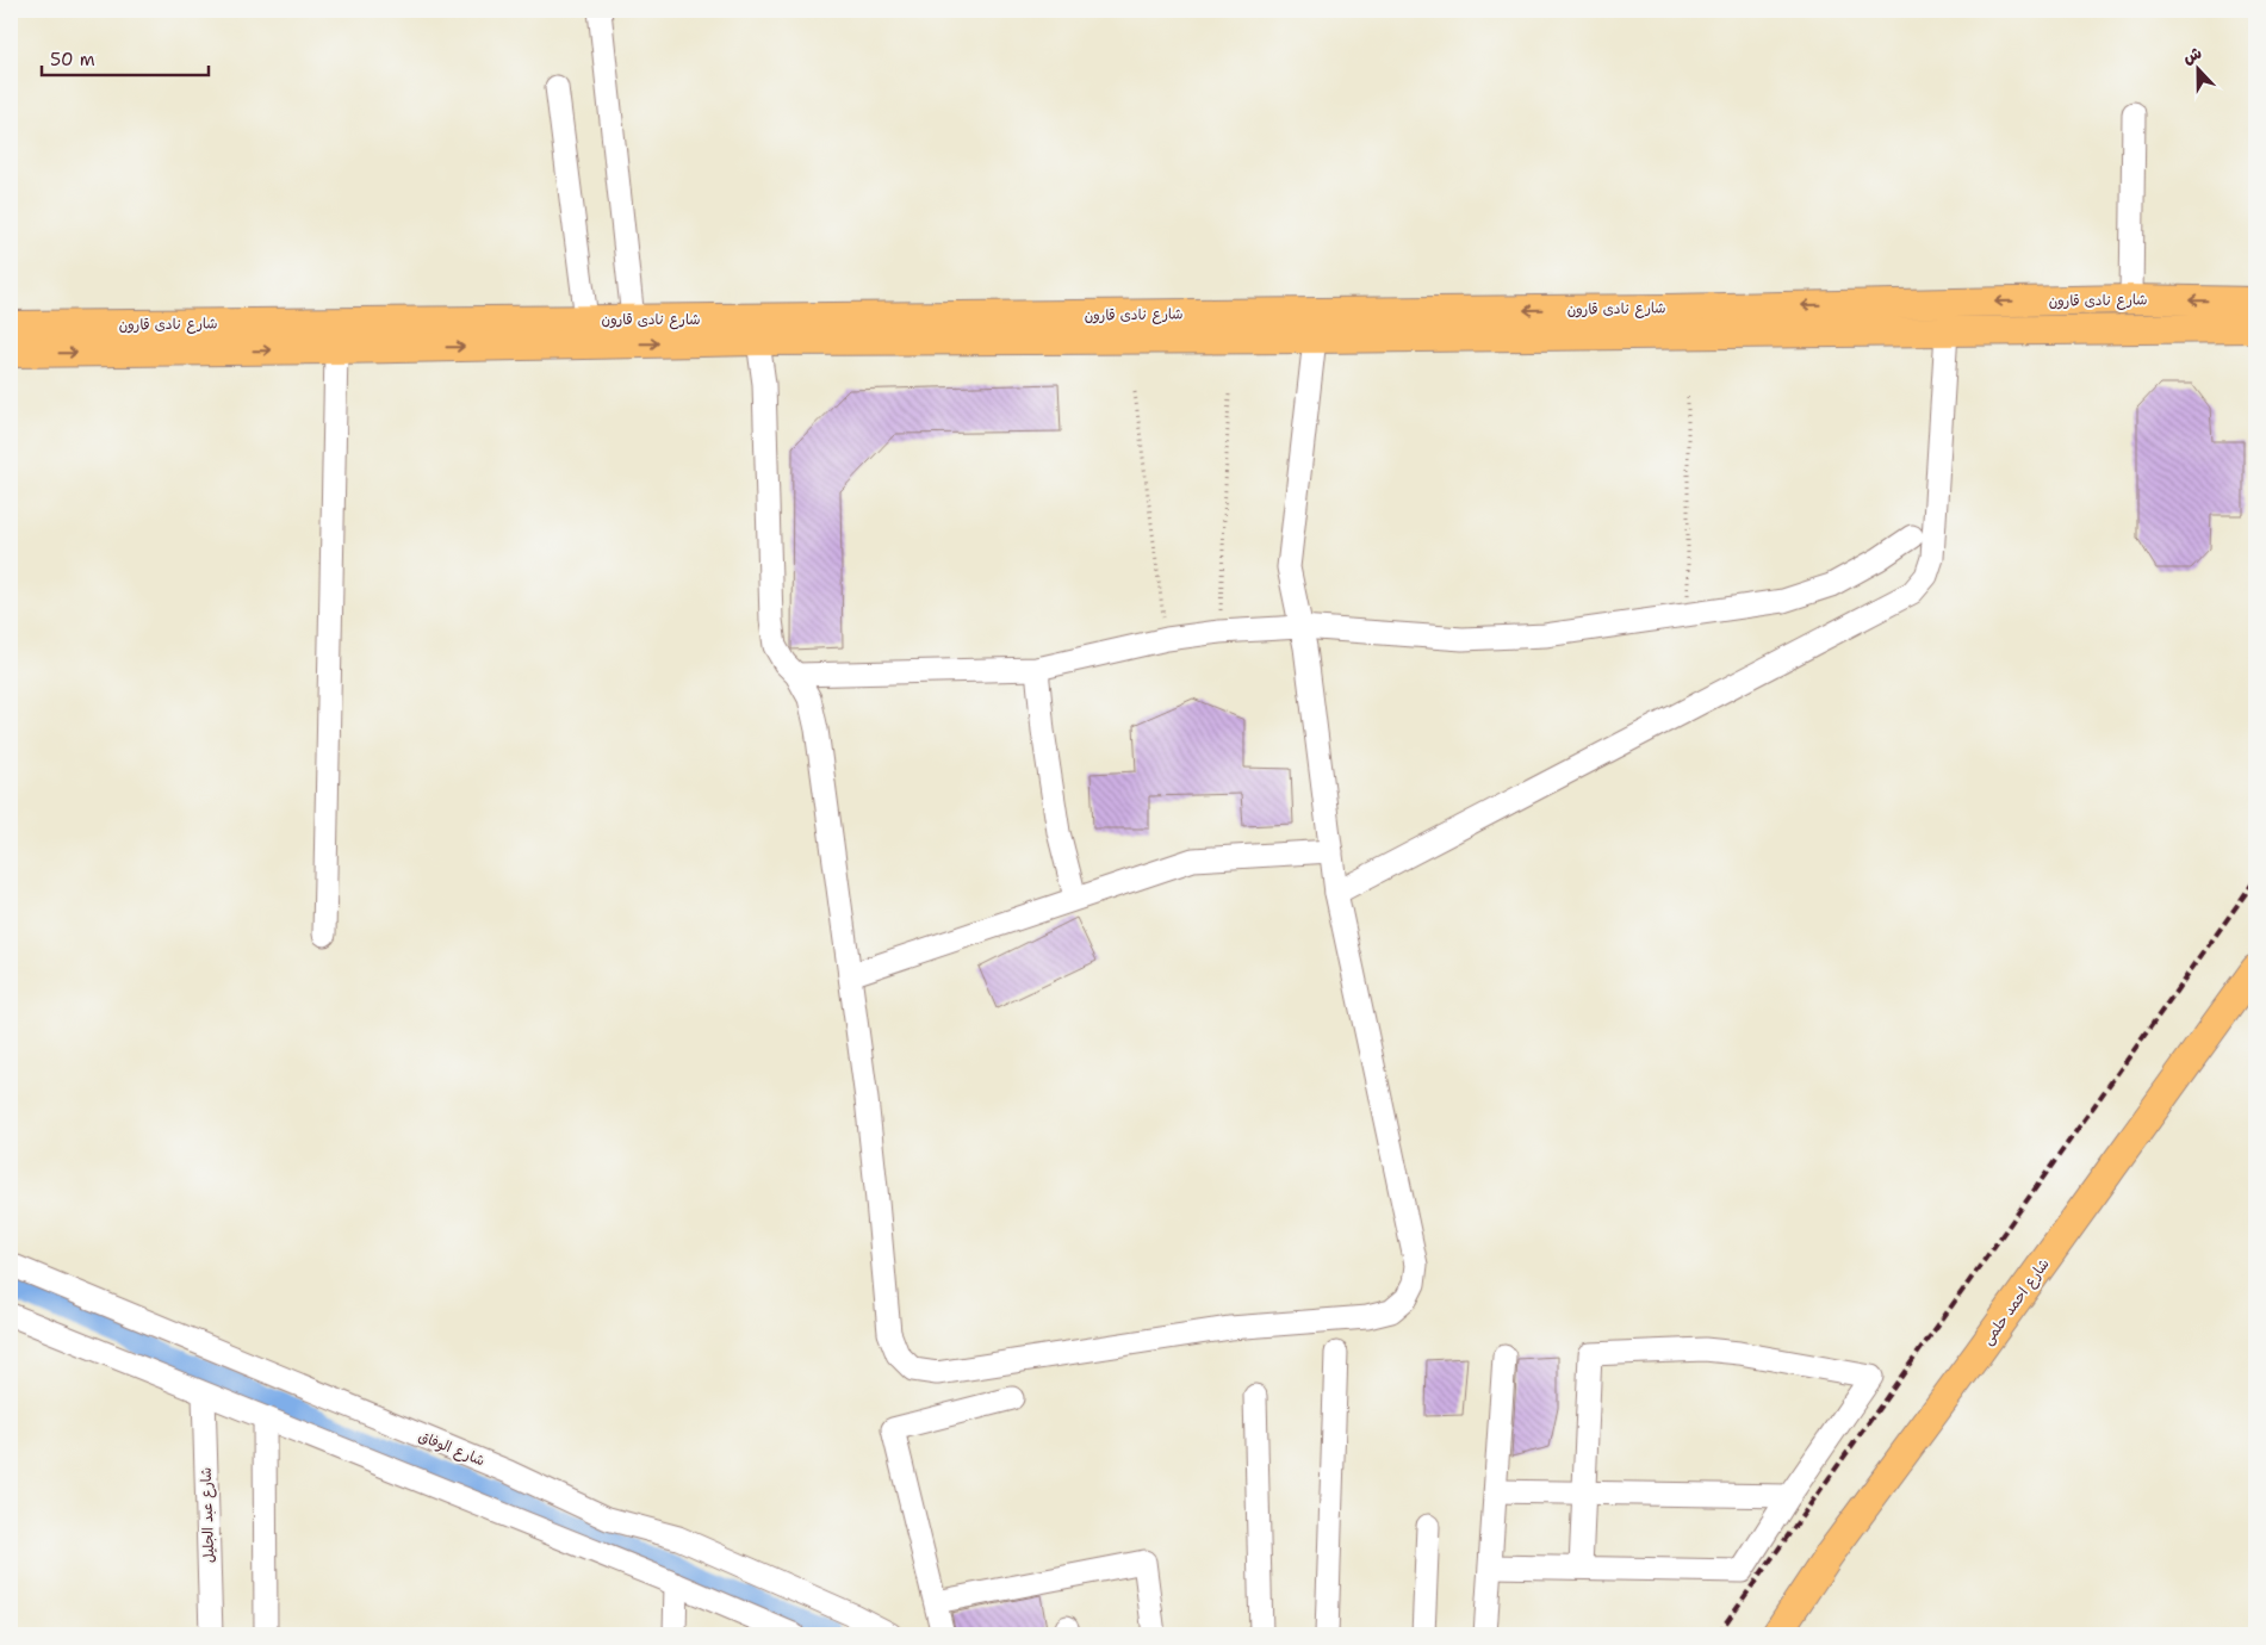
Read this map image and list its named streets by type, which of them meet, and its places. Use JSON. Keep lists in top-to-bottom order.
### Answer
{
  "streets": {
    "main road": ["شارع نادى قارون", "شارع احمد حلمى"],
    "street": ["شارع الوفاق", "شارع عبد الجليل"]
  },
  "scale_bar": "50 m",
  "north": "top"
}
